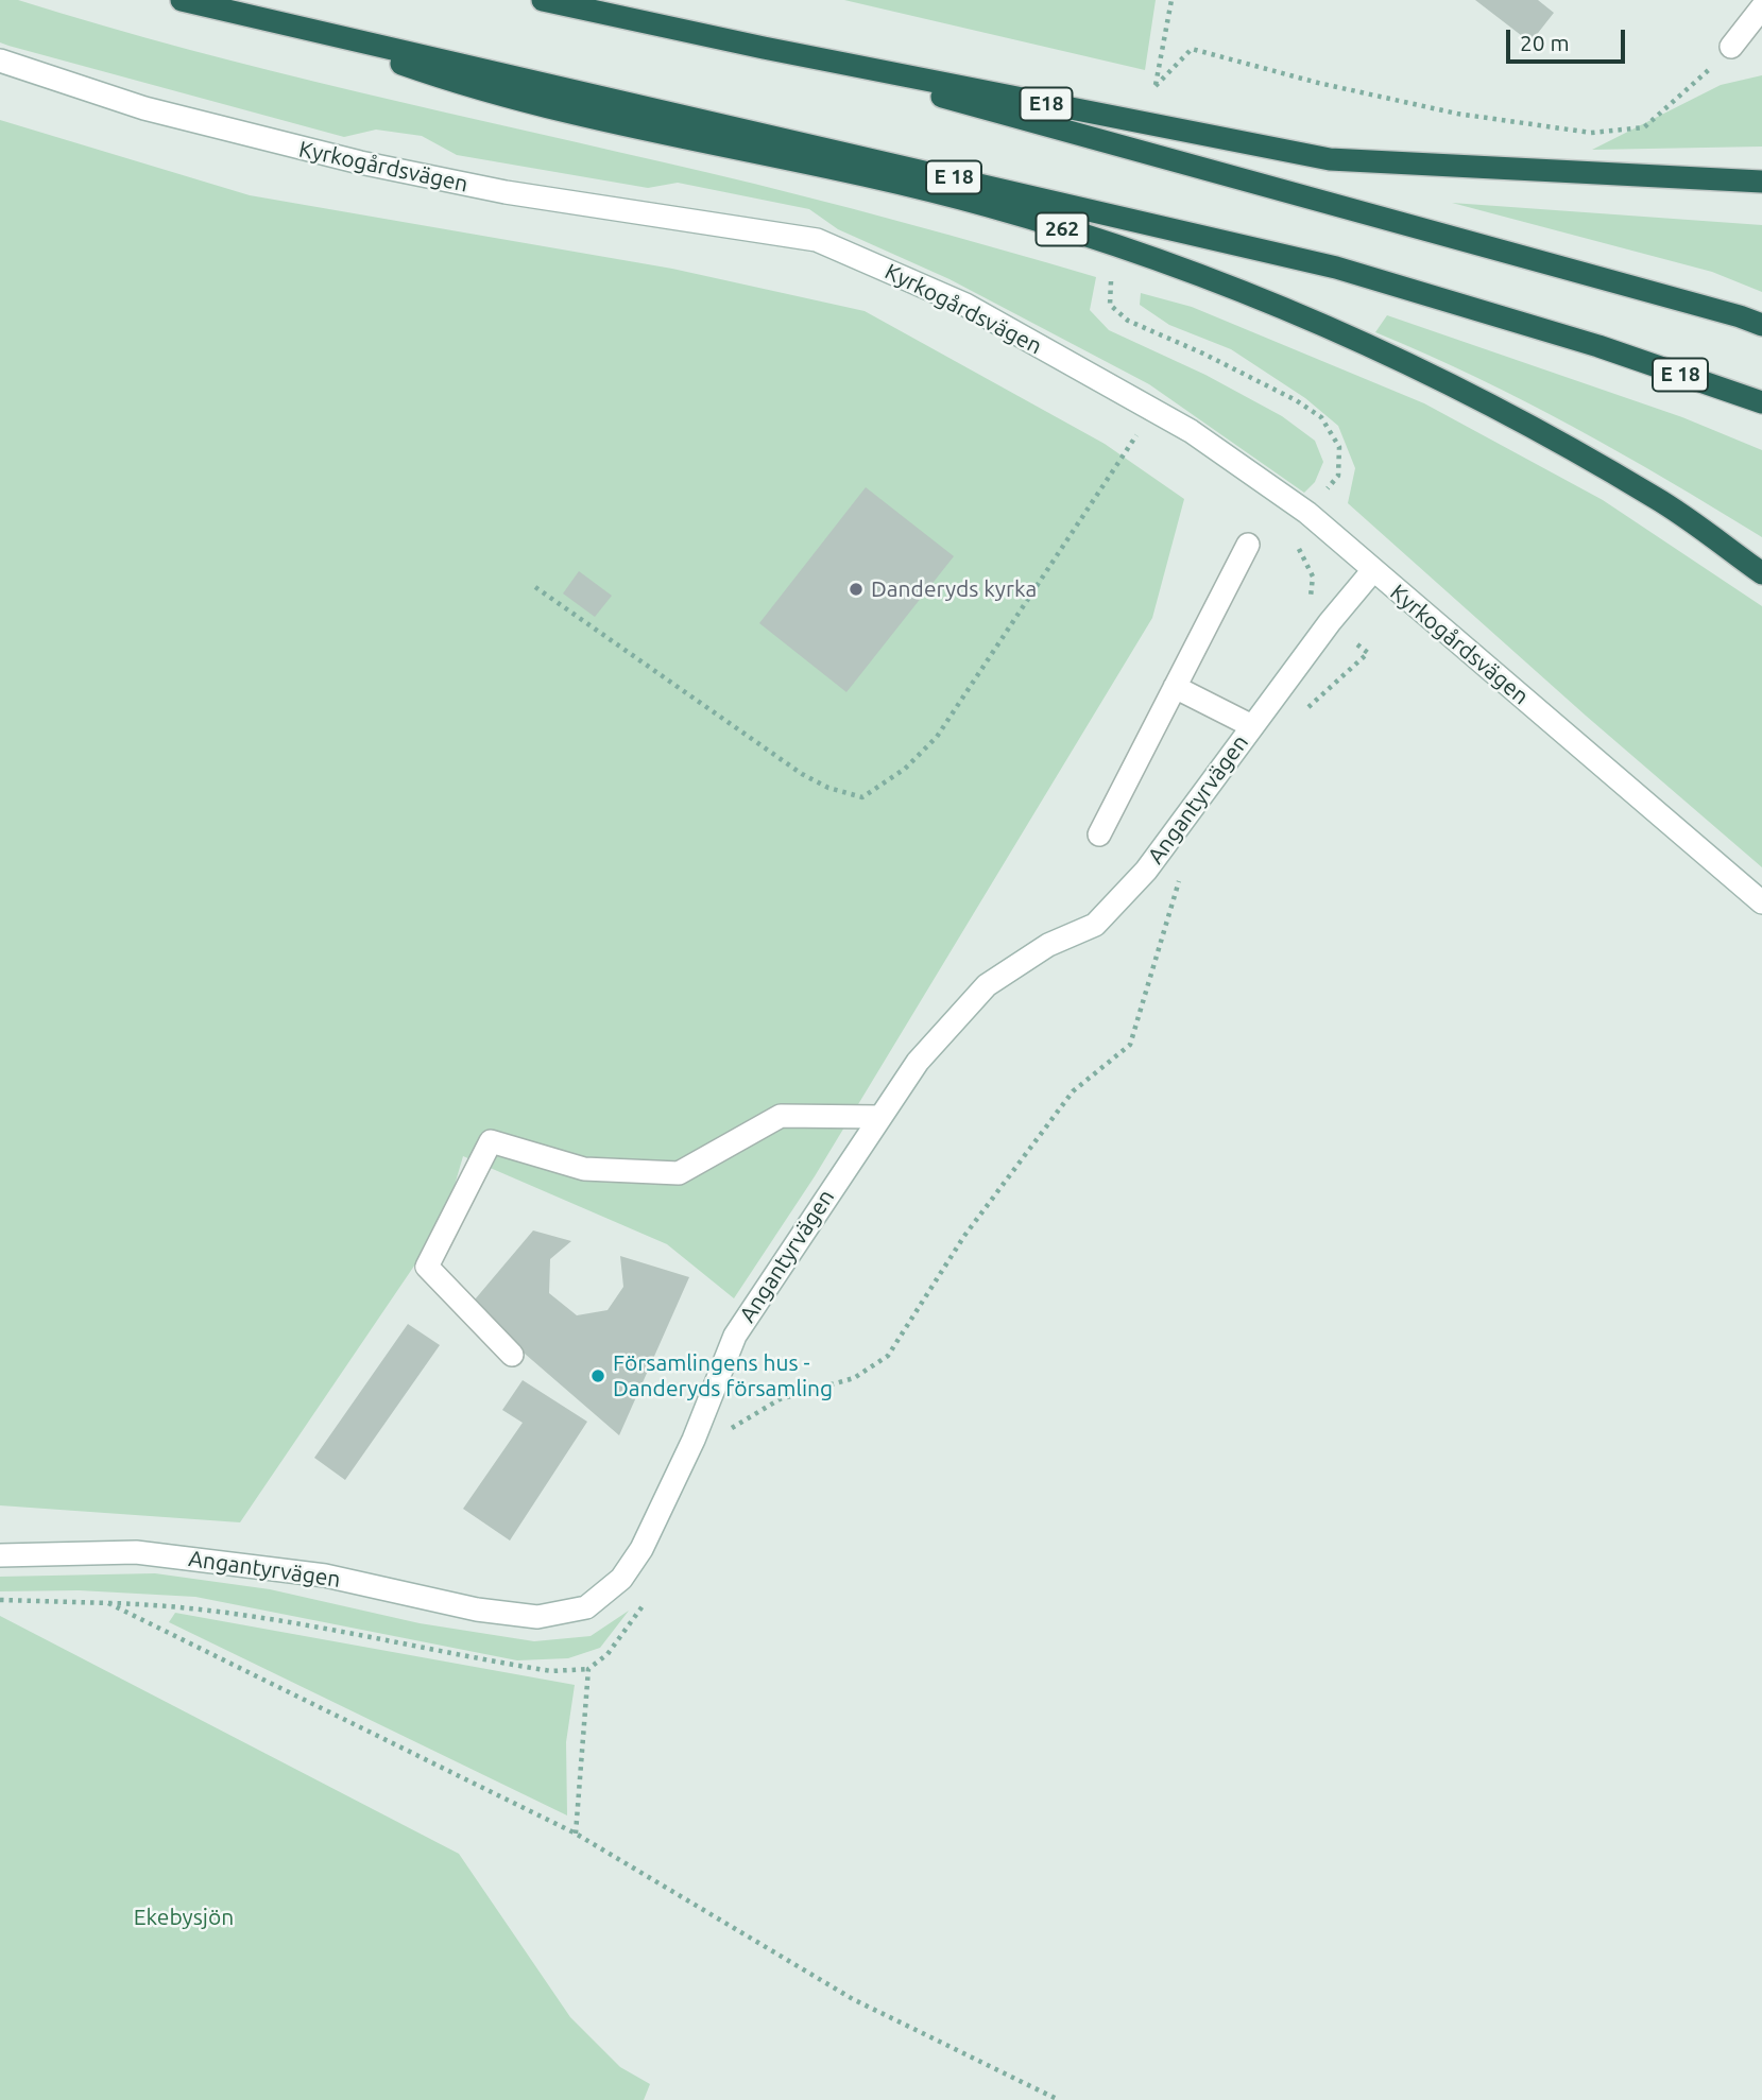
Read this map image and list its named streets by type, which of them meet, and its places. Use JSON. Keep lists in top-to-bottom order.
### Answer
{
  "streets": {
    "highway": ["E18", "E 18", "262"],
    "street": ["Kyrkogårdsvägen", "Angantyrvägen"]
  },
  "crossings": [
    ["Kyrkogårdsvägen", "Angantyrvägen"],
    ["E 18", "262"]
  ],
  "parks": ["Ekebysjön"],
  "places": ["Danderyds kyrka", "Församlingens hus - Danderyds församling"],
  "scale_bar": "20 m"
}
